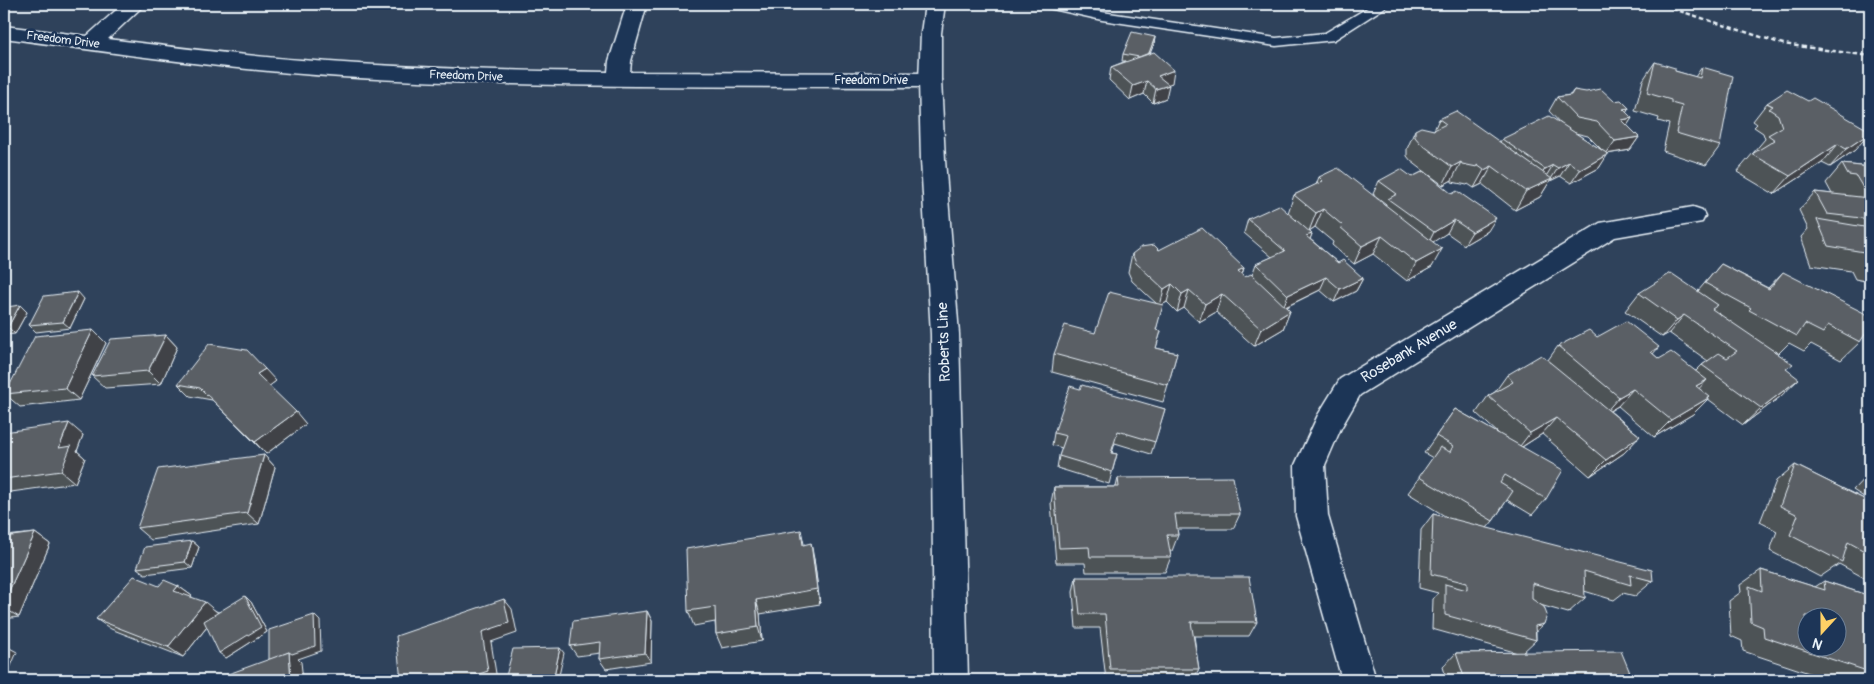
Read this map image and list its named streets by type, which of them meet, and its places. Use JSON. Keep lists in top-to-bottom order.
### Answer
{
  "streets": {
    "street": ["Freedom Drive", "Roberts Line", "Rosebank Avenue"]
  },
  "crossings": [
    ["Freedom Drive", "Roberts Line"]
  ],
  "north": "bottom"
}
